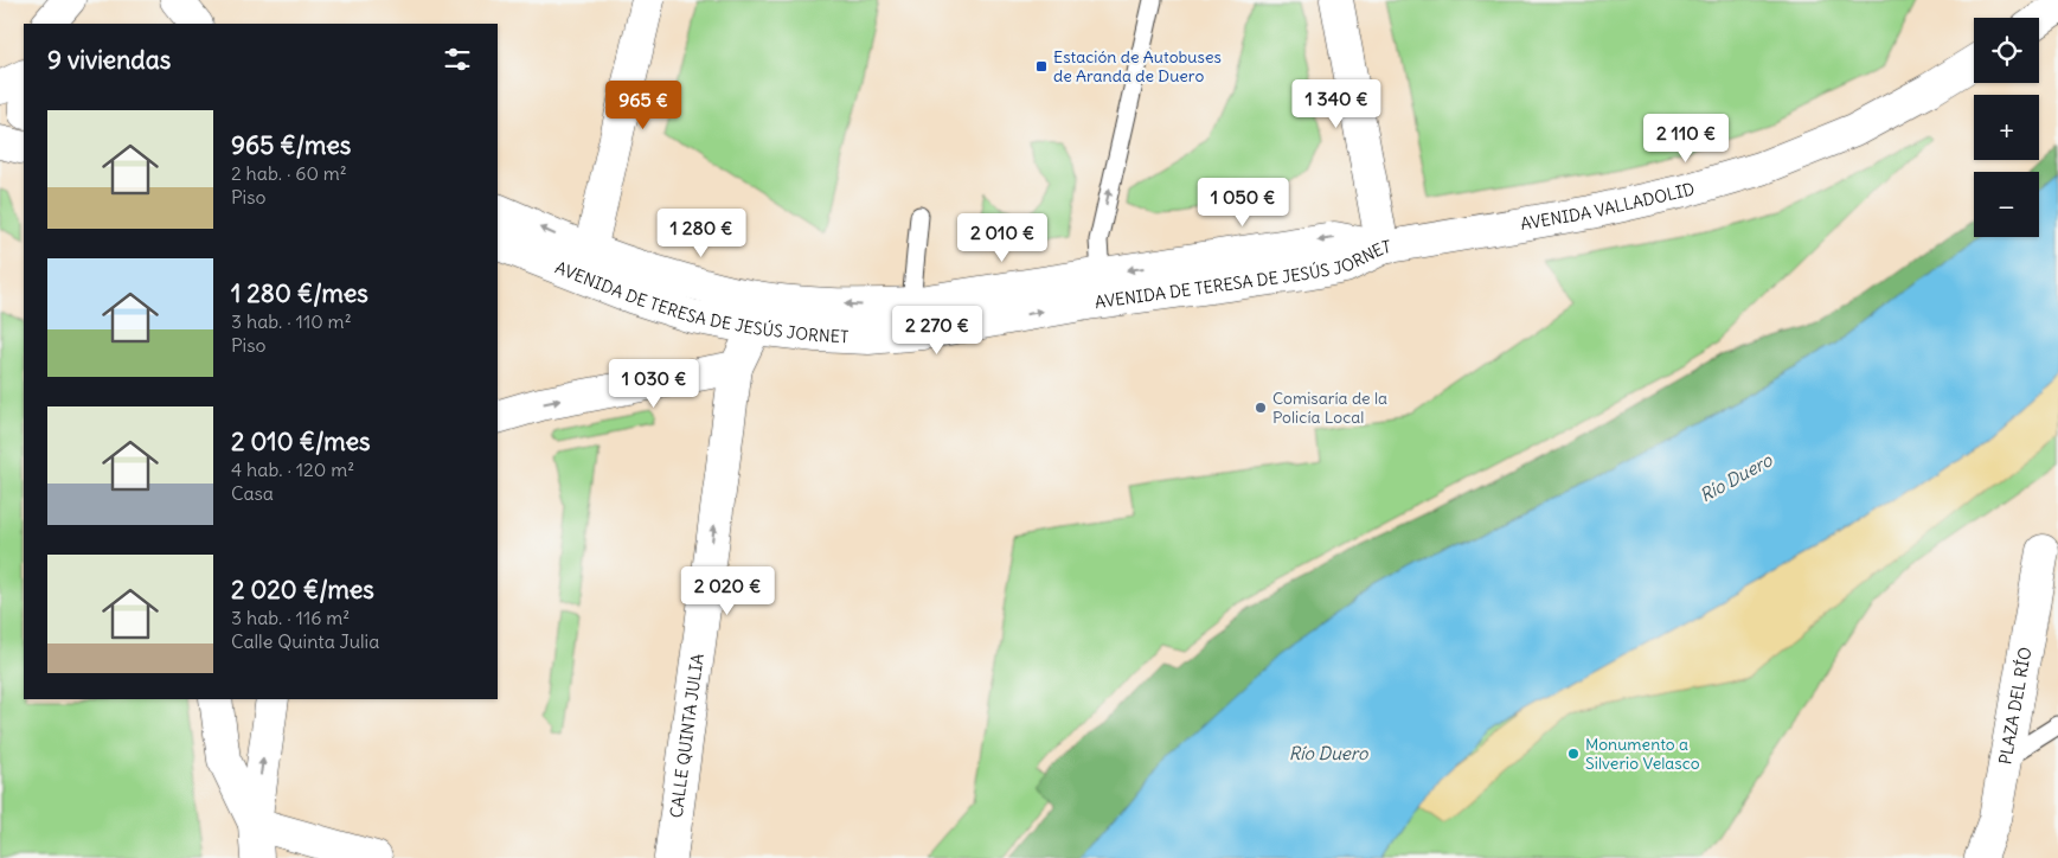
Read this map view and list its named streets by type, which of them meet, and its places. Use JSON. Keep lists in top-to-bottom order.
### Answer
{
  "streets": {
    "street": [
      "AVENIDA VALLADOLID",
      "AVENIDA DE TERESA DE JESÚS JORNET",
      "PLAZA DEL RÍO",
      "CALLE QUINTA JULIA"
    ]
  },
  "crossings": [
    ["AVENIDA VALLADOLID", "AVENIDA DE TERESA DE JESÚS JORNET"]
  ],
  "one_way": ["CALLE QUINTA JULIA"],
  "water": ["Río Duero"],
  "places": {
    "transit": ["Estación de Autobuses de Aranda de Duero"],
    "other": ["Comisaría de la Policía Local", "Monumento a Silverio Velasco"]
  },
  "page": {
    "map_buttons": ["+", "−"],
    "heading": "9 viviendas",
    "price": [
      "1 340 €",
      "965 €",
      "2 110 €",
      "1 050 €",
      "1 280 €",
      "2 010 €",
      "2 270 €",
      "1 030 €",
      "2 020 €"
    ],
    "list": [
      {
        "name": "965 €/mes",
        "note": "2 hab. · 60 m² · Piso"
      },
      {
        "name": "1 280 €/mes",
        "note": "3 hab. · 110 m² · Piso"
      },
      {
        "name": "2 010 €/mes",
        "note": "4 hab. · 120 m² · Casa"
      },
      {
        "name": "2 020 €/mes",
        "note": "3 hab. · 116 m² · Calle Quinta Julia"
      }
    ]
  }
}
